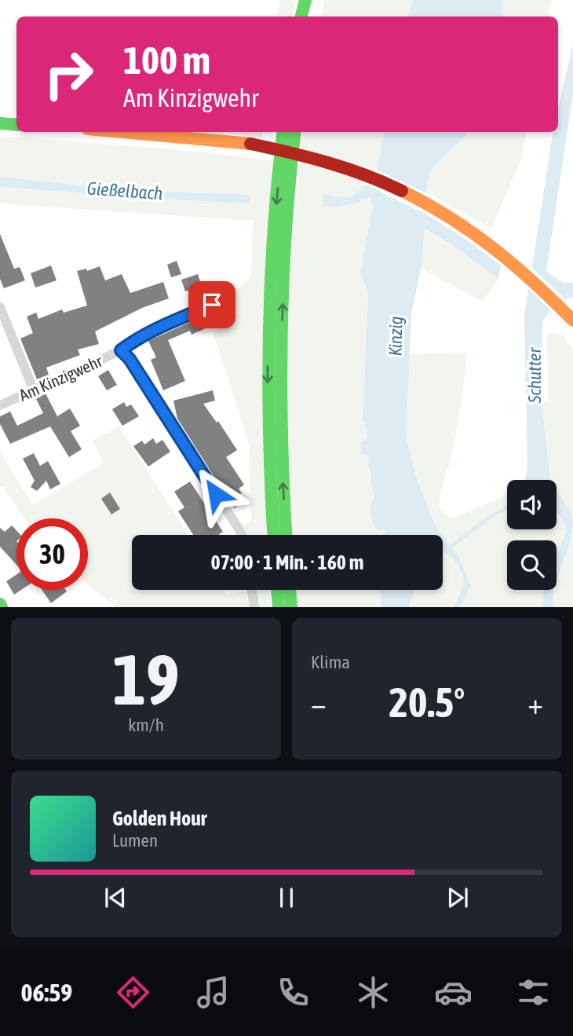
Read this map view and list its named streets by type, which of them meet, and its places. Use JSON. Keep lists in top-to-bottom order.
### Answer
{
  "streets": {
    "street": ["Am Kinzigwehr"]
  },
  "water": ["Gießelbach", "Kinzig", "Schutter"],
  "page": {
    "turn": ["100 m", "Am Kinzigwehr"],
    "limit": "30",
    "trip": "07:00 · 1 Min. · 160 m",
    "tile": [
      ["19", "km/h"],
      "Klima"
    ],
    "heat": ["−", "20.5°", "+"],
    "song": ["Golden Hour", "Lumen"],
    "tabs": "06:59"
  }
}
